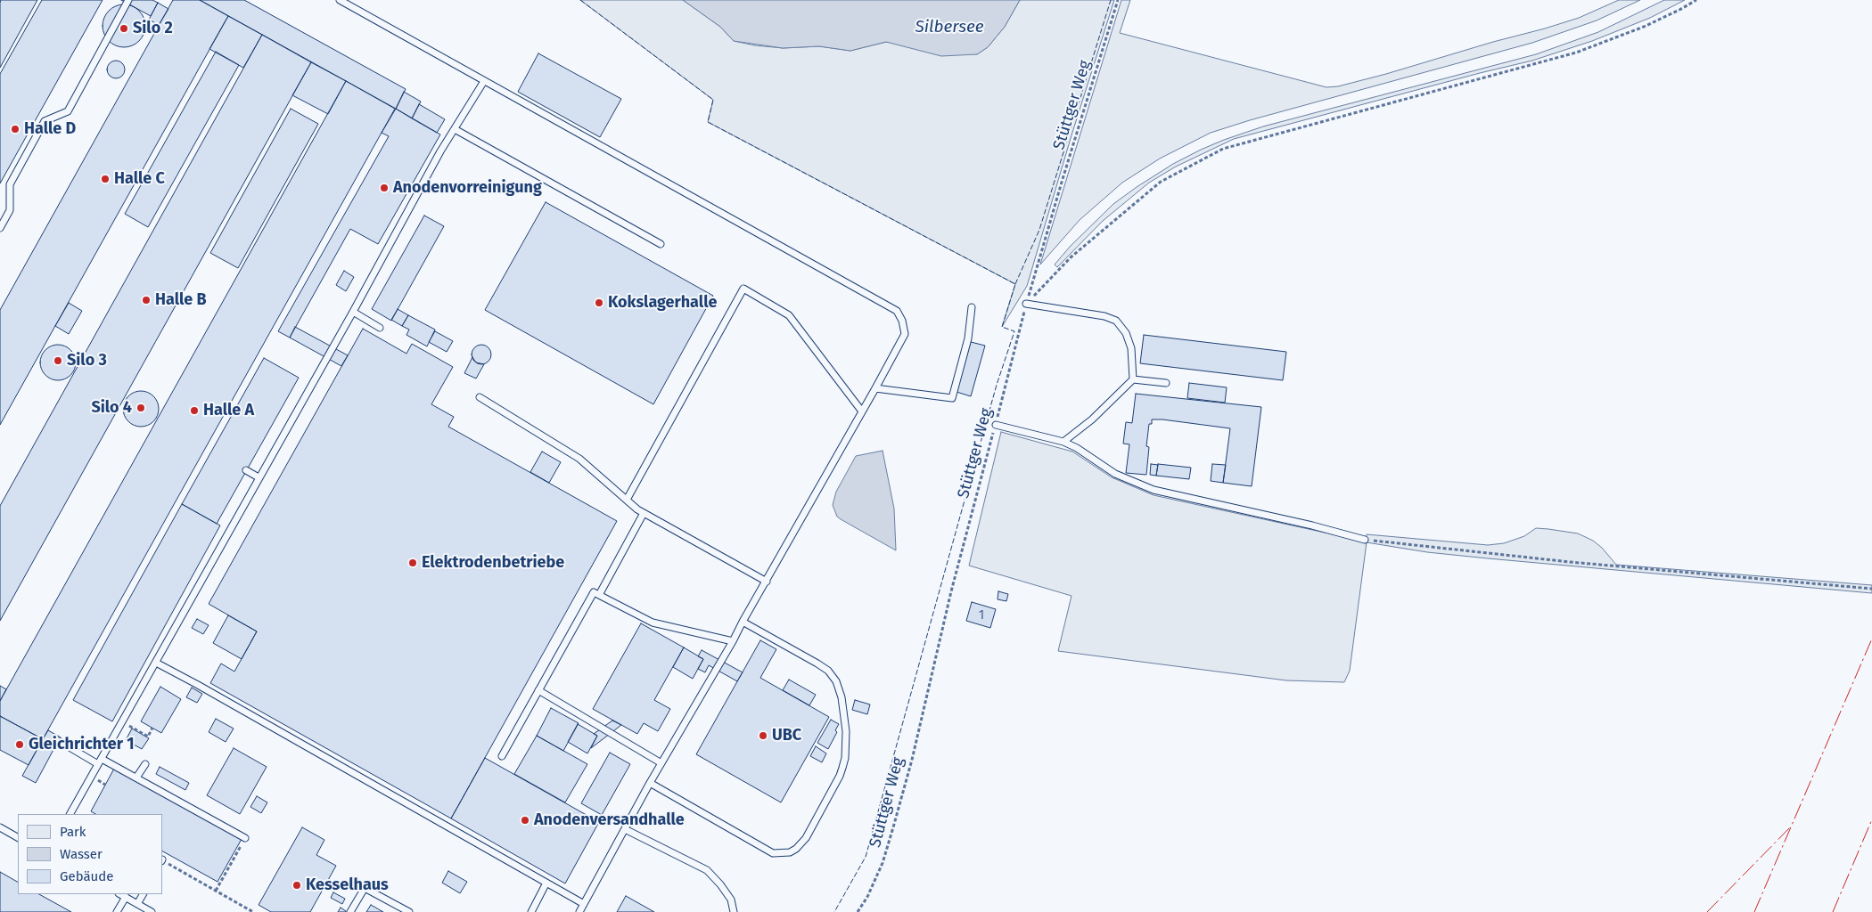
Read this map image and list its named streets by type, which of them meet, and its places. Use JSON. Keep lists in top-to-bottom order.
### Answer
{
  "streets": {
    "path": ["Stüttger Weg"]
  },
  "water": ["Silbersee"],
  "places": [
    "Silo 2",
    "Halle D",
    "Halle C",
    "Anodenvorreinigung",
    "Halle B",
    "Kokslagerhalle",
    "Silo 3",
    "Silo 4",
    "Halle A",
    "Elektrodenbetriebe",
    "UBC",
    "Gleichrichter 1",
    "Anodenversandhalle",
    "Kesselhaus"
  ],
  "house_numbers": ["1"],
  "legend": ["Park", "Wasser", "Gebäude"]
}
